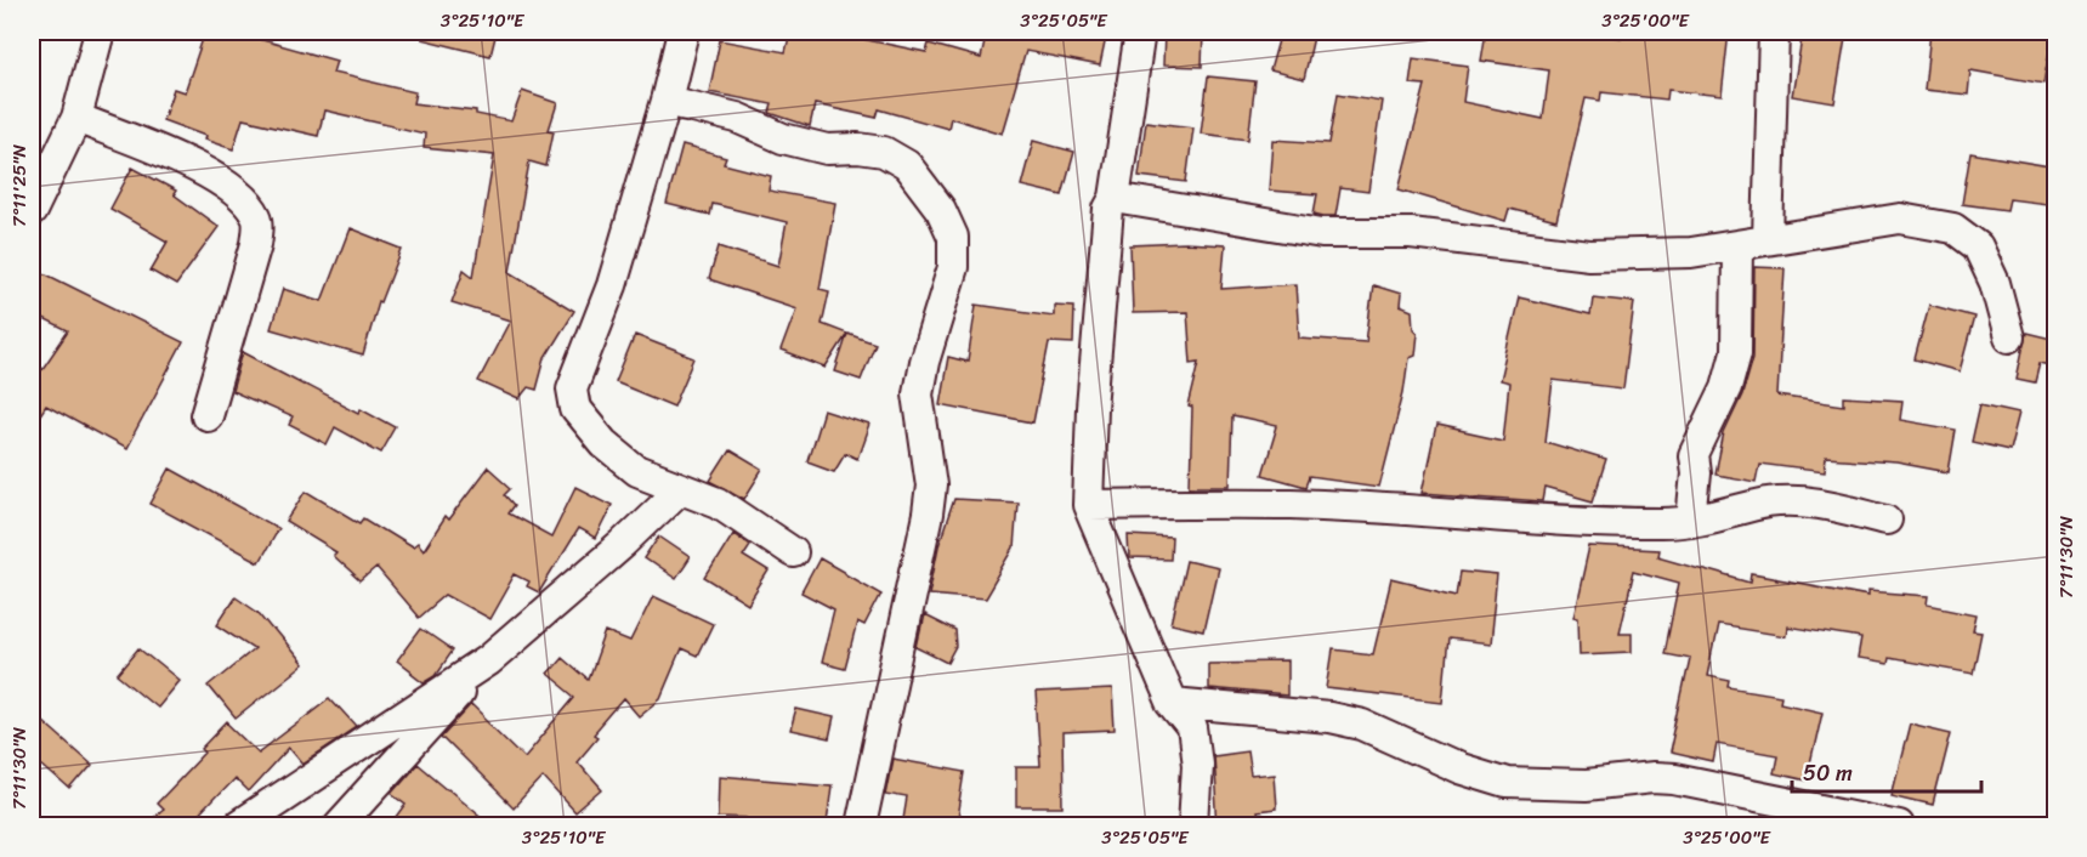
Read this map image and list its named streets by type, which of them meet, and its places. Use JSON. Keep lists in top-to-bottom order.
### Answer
{
  "scale_bar": "50 m",
  "coordinates": [
    "3°25'10\"E",
    "3°25'05\"E",
    "3°25'00\"E",
    "7°11'25\"N",
    "7°11'30\"N"
  ]
}
